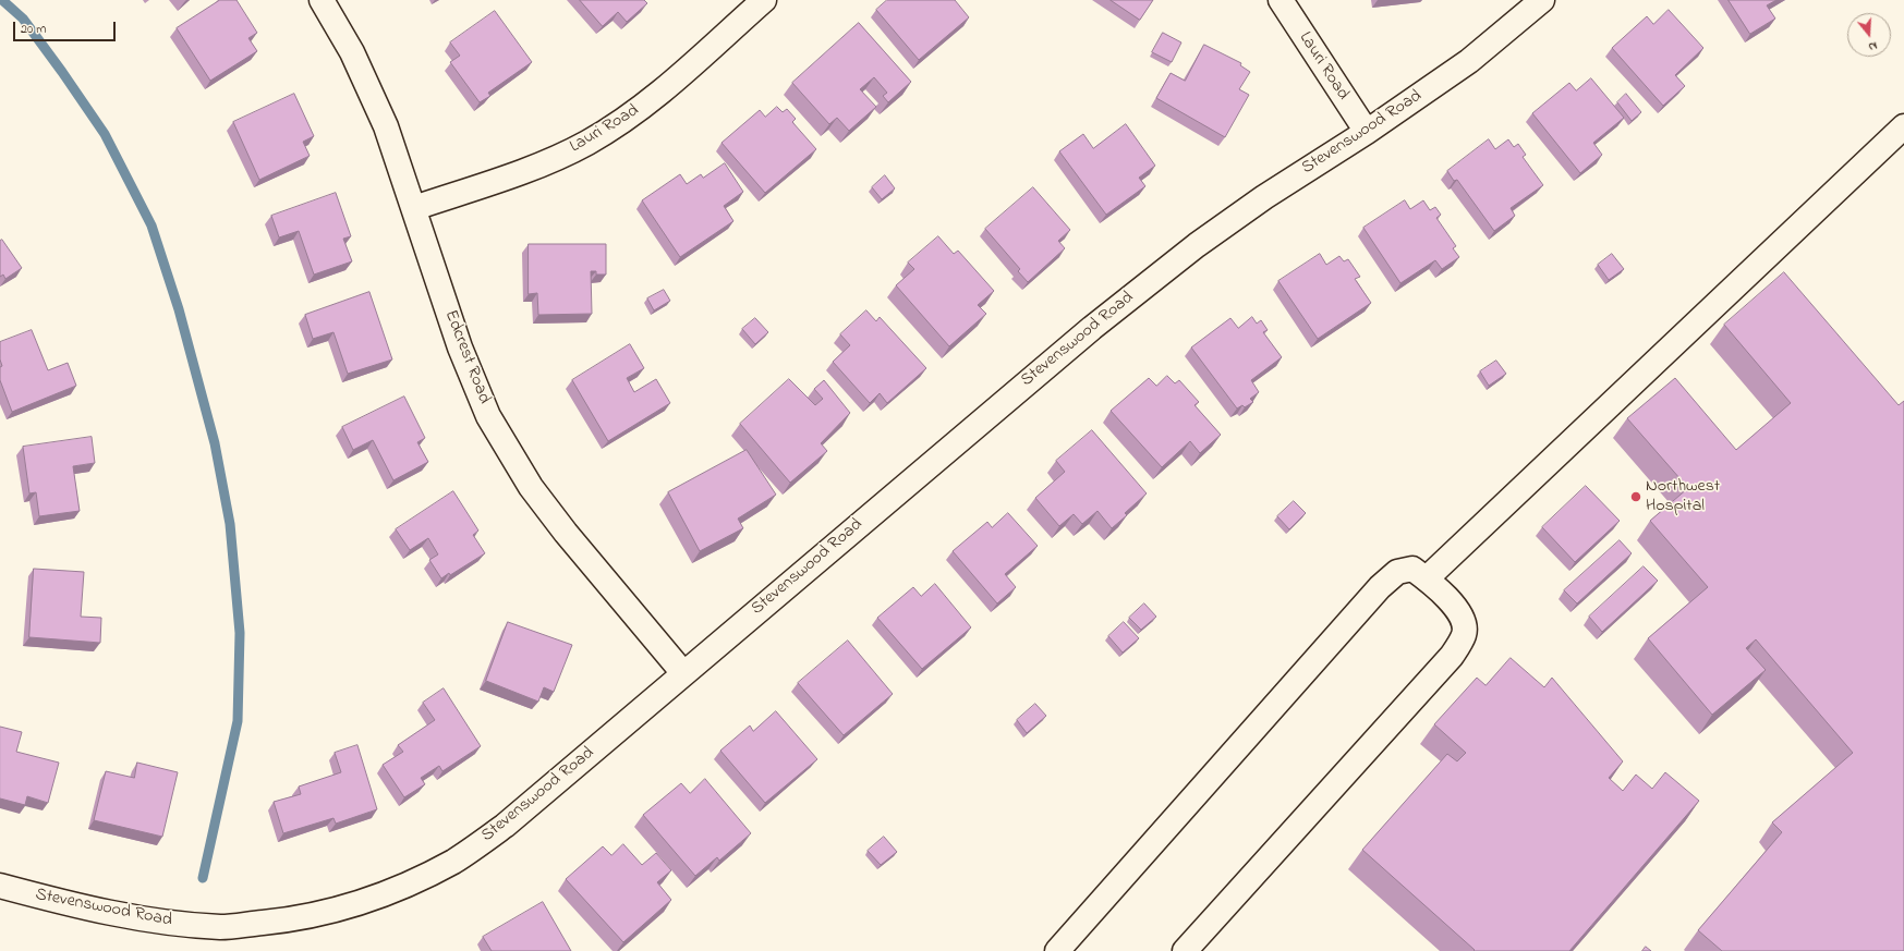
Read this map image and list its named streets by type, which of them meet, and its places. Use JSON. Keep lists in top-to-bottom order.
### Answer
{
  "streets": {
    "street": ["Lauri Road", "Stevenswood Road", "Edcrest Road"]
  },
  "crossings": [
    ["Lauri Road", "Stevenswood Road"],
    ["Lauri Road", "Edcrest Road"],
    ["Stevenswood Road", "Edcrest Road"]
  ],
  "places": ["Northwest Hospital"],
  "scale_bar": "20 m",
  "north": "bottom"
}
